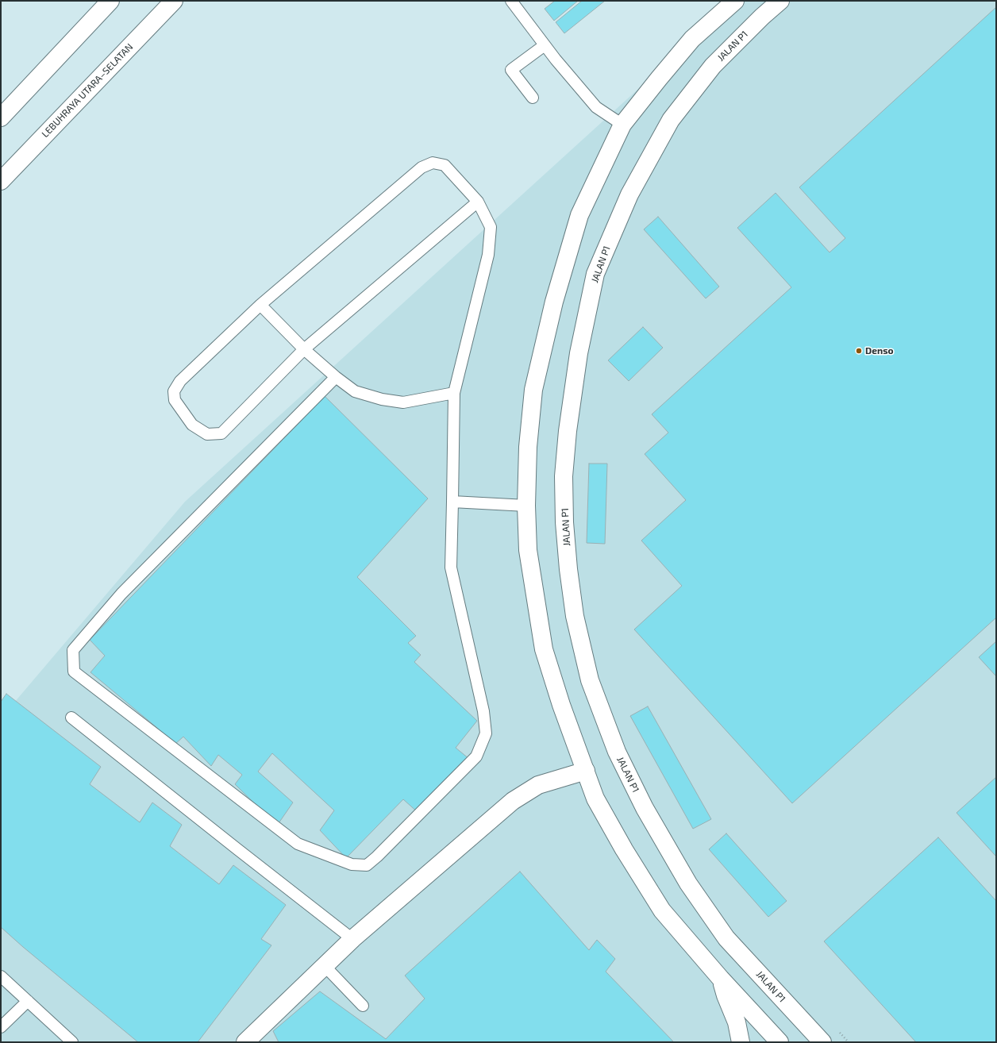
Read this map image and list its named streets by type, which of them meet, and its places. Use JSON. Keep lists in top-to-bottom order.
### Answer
{
  "streets": {
    "main road": ["JALAN P1", "LEBUHRAYA UTARA–SELATAN"]
  },
  "places": ["Denso"]
}
